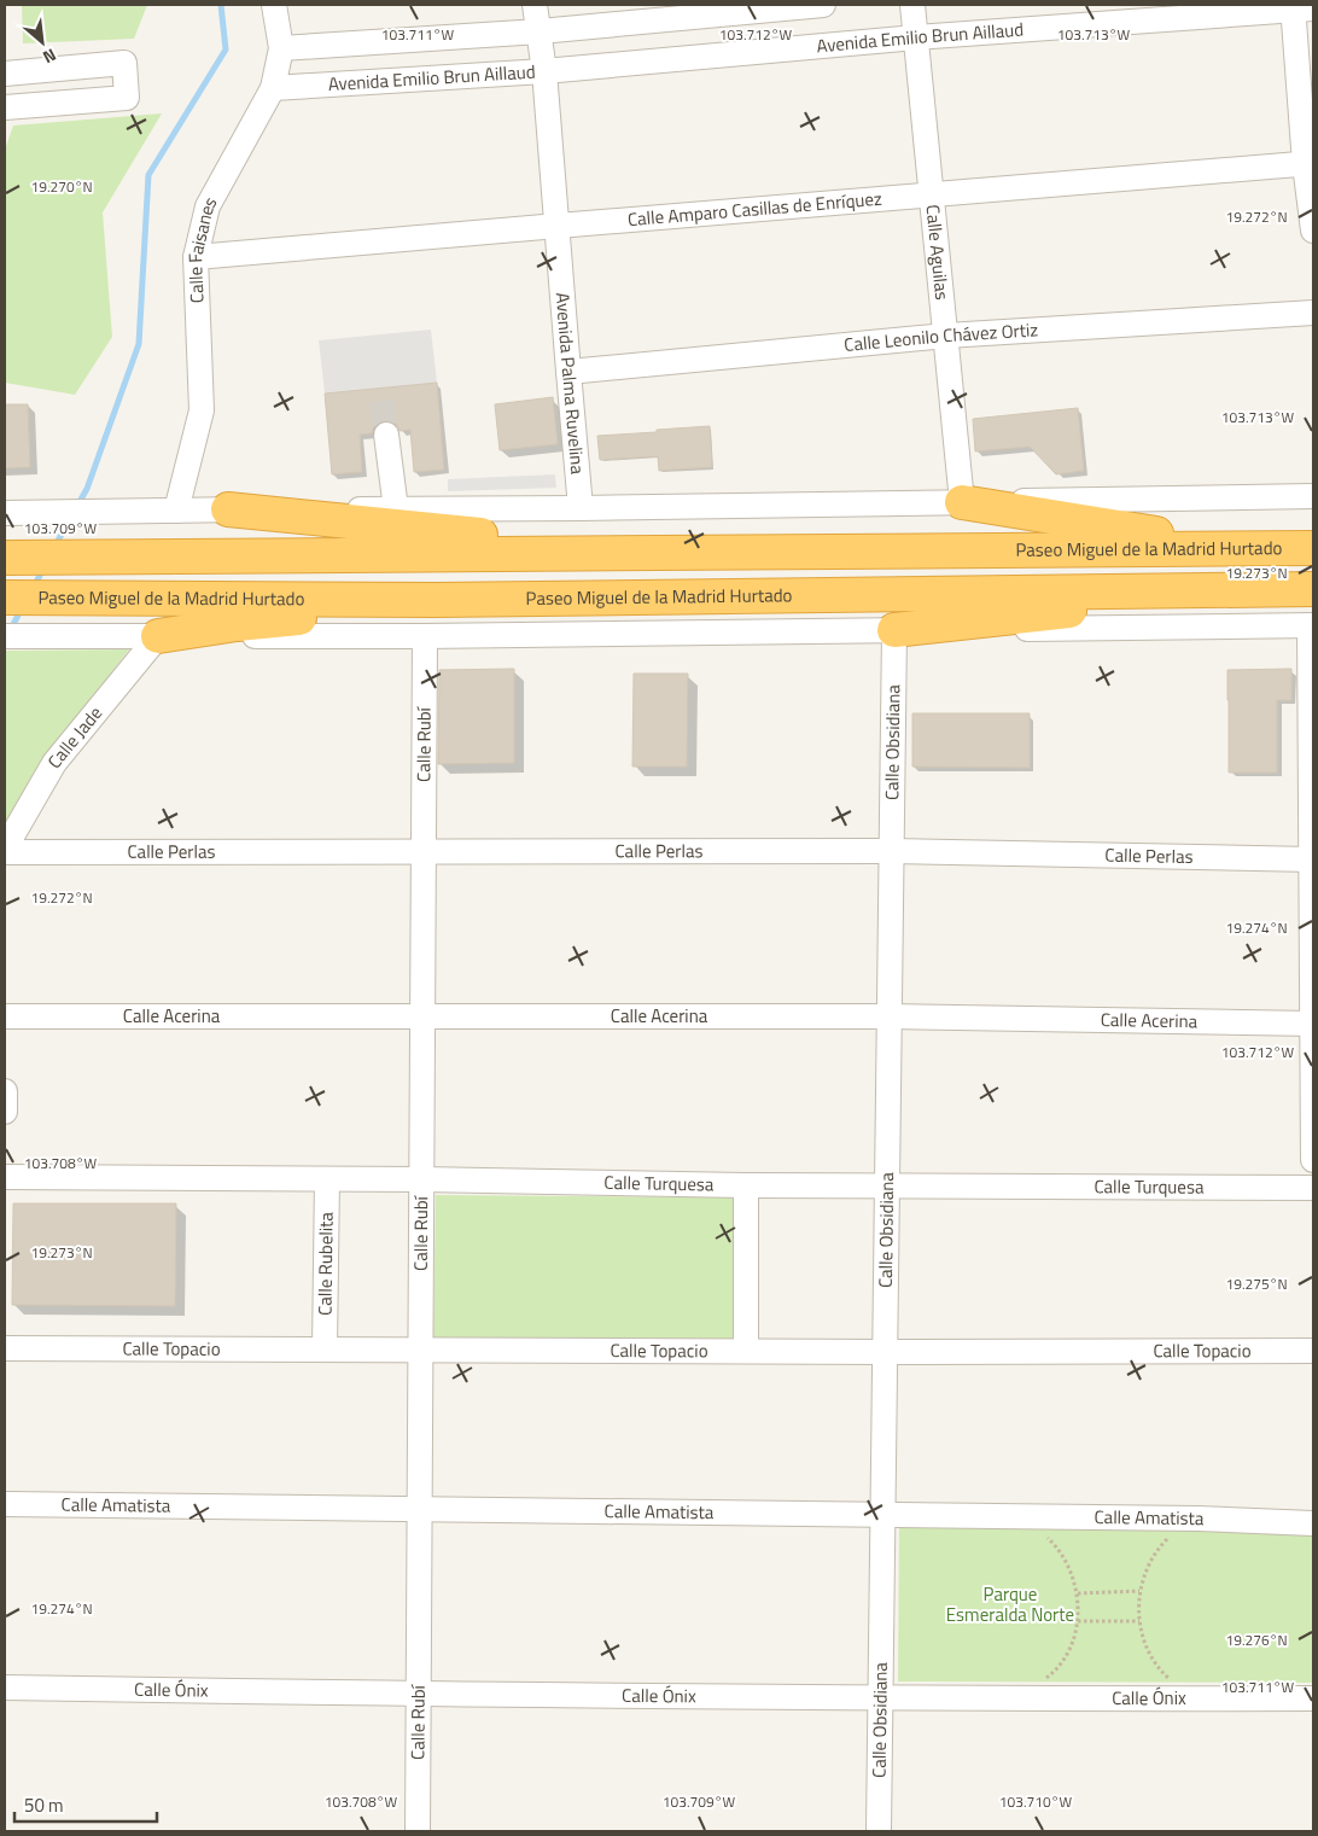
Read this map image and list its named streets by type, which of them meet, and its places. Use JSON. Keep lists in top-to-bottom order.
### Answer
{
  "streets": {
    "highway": ["Paseo Miguel de la Madrid Hurtado"],
    "street": [
      "Avenida Emilio Brun Aillaud",
      "Calle Amparo Casillas de Enríquez",
      "Calle Faisanes",
      "Calle Aguilas",
      "Calle Leonilo Chávez Ortiz",
      "Avenida Palma Ruvelina",
      "Calle Jade",
      "Calle Obsidiana",
      "Calle Rubí",
      "Calle Perlas",
      "Calle Acerina",
      "Calle Turquesa",
      "Calle Rubelita",
      "Calle Topacio",
      "Calle Amatista",
      "Calle Ónix"
    ]
  },
  "crossings": [
    ["Avenida Emilio Brun Aillaud", "Calle Faisanes"],
    ["Avenida Emilio Brun Aillaud", "Calle Aguilas"],
    ["Avenida Emilio Brun Aillaud", "Avenida Palma Ruvelina"],
    ["Calle Amparo Casillas de Enríquez", "Calle Faisanes"],
    ["Calle Amparo Casillas de Enríquez", "Calle Aguilas"],
    ["Calle Amparo Casillas de Enríquez", "Avenida Palma Ruvelina"],
    ["Calle Aguilas", "Calle Leonilo Chávez Ortiz"],
    ["Calle Leonilo Chávez Ortiz", "Avenida Palma Ruvelina"],
    ["Calle Jade", "Calle Perlas"],
    ["Calle Obsidiana", "Calle Perlas"],
    ["Calle Obsidiana", "Calle Acerina"],
    ["Calle Obsidiana", "Calle Turquesa"],
    ["Calle Obsidiana", "Calle Topacio"],
    ["Calle Obsidiana", "Calle Amatista"],
    ["Calle Obsidiana", "Calle Ónix"],
    ["Calle Rubí", "Calle Perlas"],
    ["Calle Rubí", "Calle Acerina"],
    ["Calle Rubí", "Calle Turquesa"],
    ["Calle Rubí", "Calle Topacio"],
    ["Calle Rubí", "Calle Amatista"],
    ["Calle Rubí", "Calle Ónix"],
    ["Calle Turquesa", "Calle Rubelita"],
    ["Calle Rubelita", "Calle Topacio"]
  ],
  "parks": ["Parque Esmeralda Norte"],
  "scale_bar": "50 m",
  "north": "bottom right",
  "coordinates": [
    "103.711°W",
    "103.712°W",
    "103.713°W",
    "19.270°N",
    "19.272°N",
    "103.709°W",
    "19.273°N",
    "19.274°N",
    "103.708°W",
    "19.275°N",
    "19.276°N",
    "103.710°W"
  ]
}
